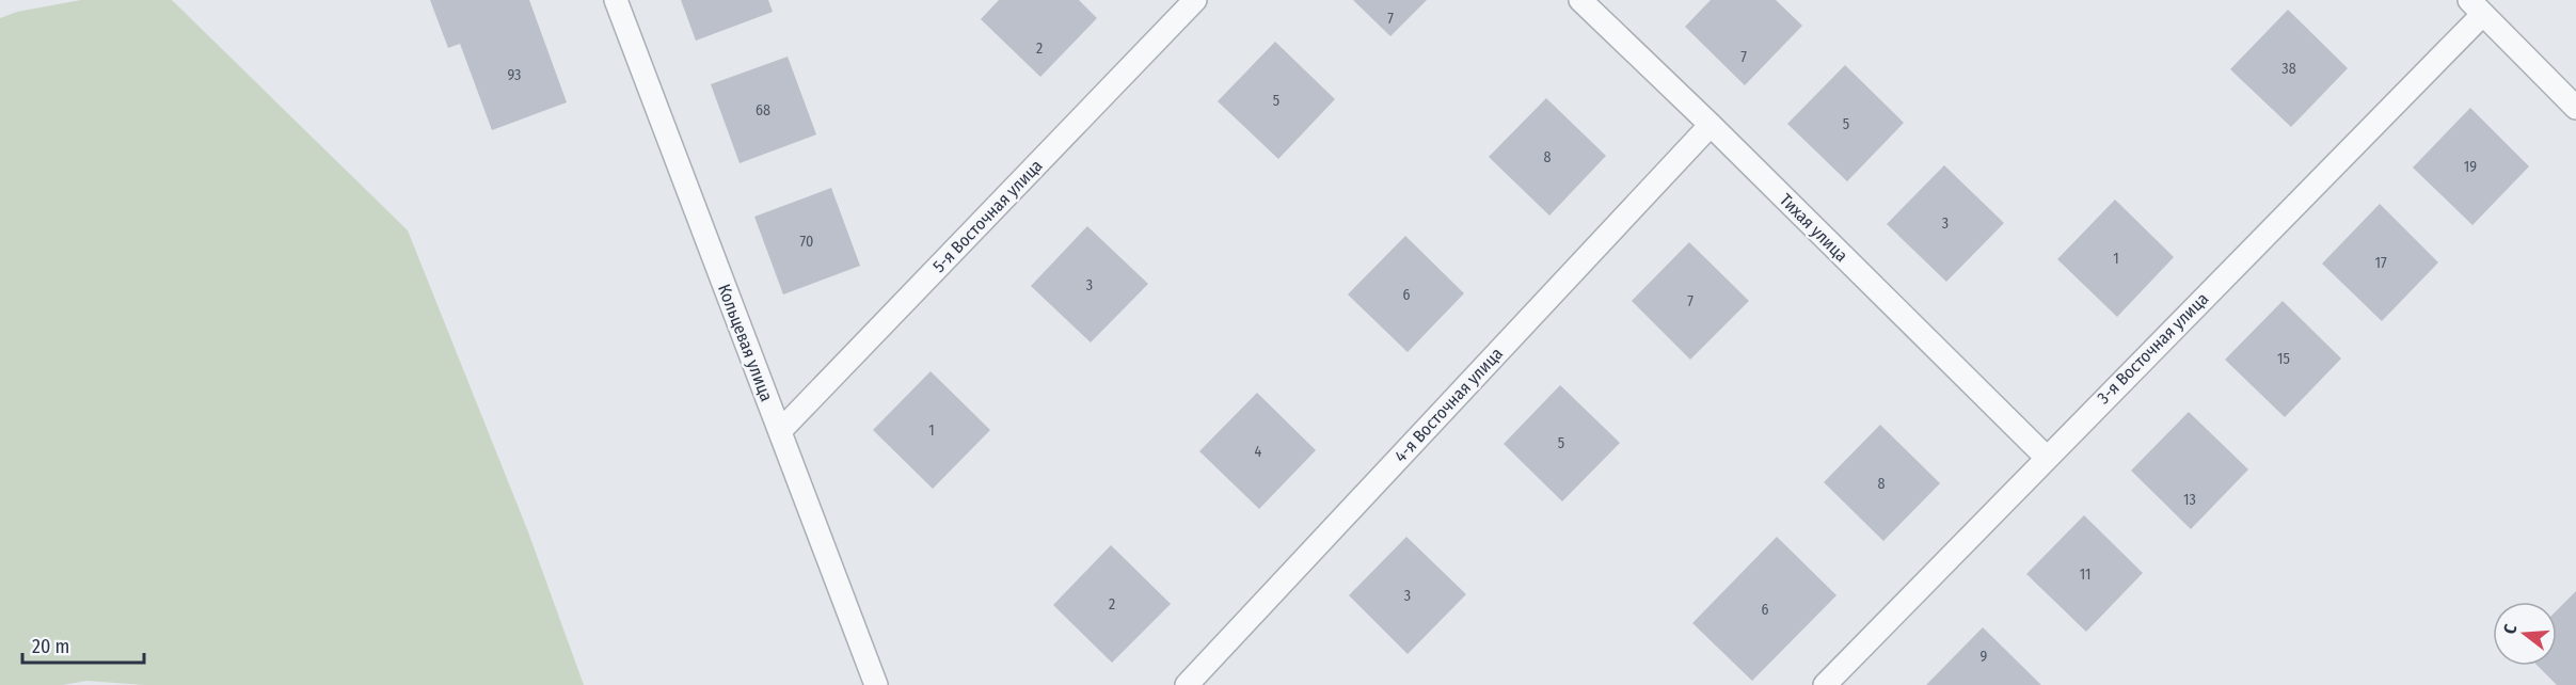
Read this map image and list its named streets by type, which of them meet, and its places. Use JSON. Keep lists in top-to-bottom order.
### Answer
{
  "streets": {
    "lane": [
      "5-я Восточная улица",
      "Тихая улица",
      "Кольцевая улица",
      "3-я Восточная улица",
      "4-я Восточная улица"
    ]
  },
  "crossings": [
    ["5-я Восточная улица", "Кольцевая улица"],
    ["Тихая улица", "3-я Восточная улица"],
    ["Тихая улица", "4-я Восточная улица"]
  ],
  "house_numbers": [
    "7",
    "2",
    "7",
    "38",
    "93",
    "5",
    "68",
    "5",
    "8",
    "19",
    "3",
    "70",
    "1",
    "17",
    "3",
    "6",
    "7",
    "15",
    "1",
    "5",
    "4",
    "8",
    "13",
    "11",
    "3",
    "2",
    "6",
    "9"
  ],
  "scale_bar": "20 m",
  "north": "left"
}
